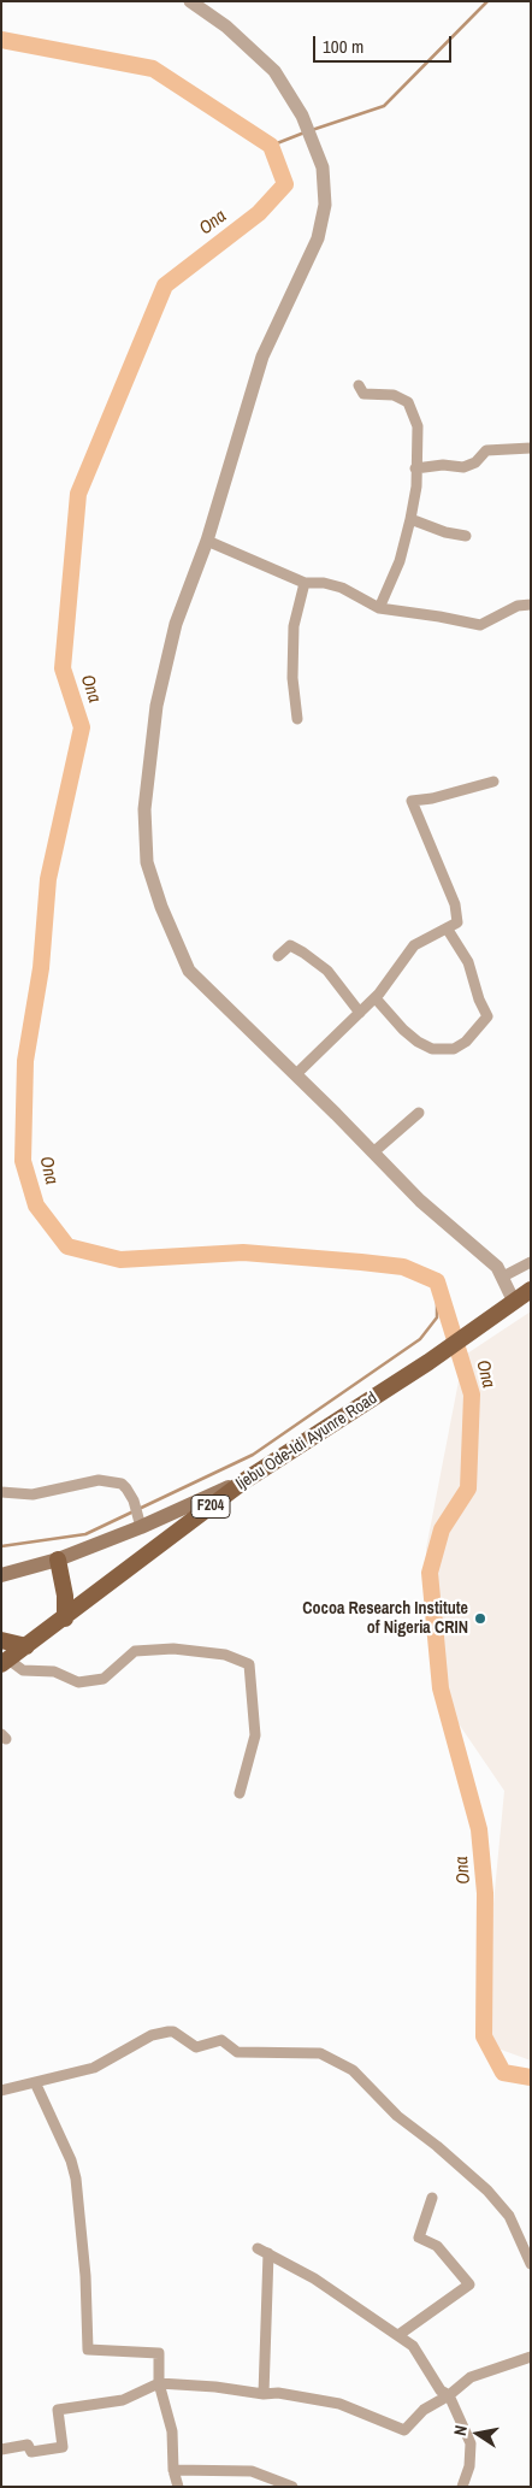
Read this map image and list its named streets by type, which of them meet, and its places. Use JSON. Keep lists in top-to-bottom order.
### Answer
{
  "streets": {
    "main road": ["Ijebu Ode-Idi Ayunre Road", "F204"]
  },
  "water": ["Ona"],
  "places": ["Cocoa Research Institute of Nigeria CRIN"],
  "scale_bar": "100 m",
  "north": "left"
}
